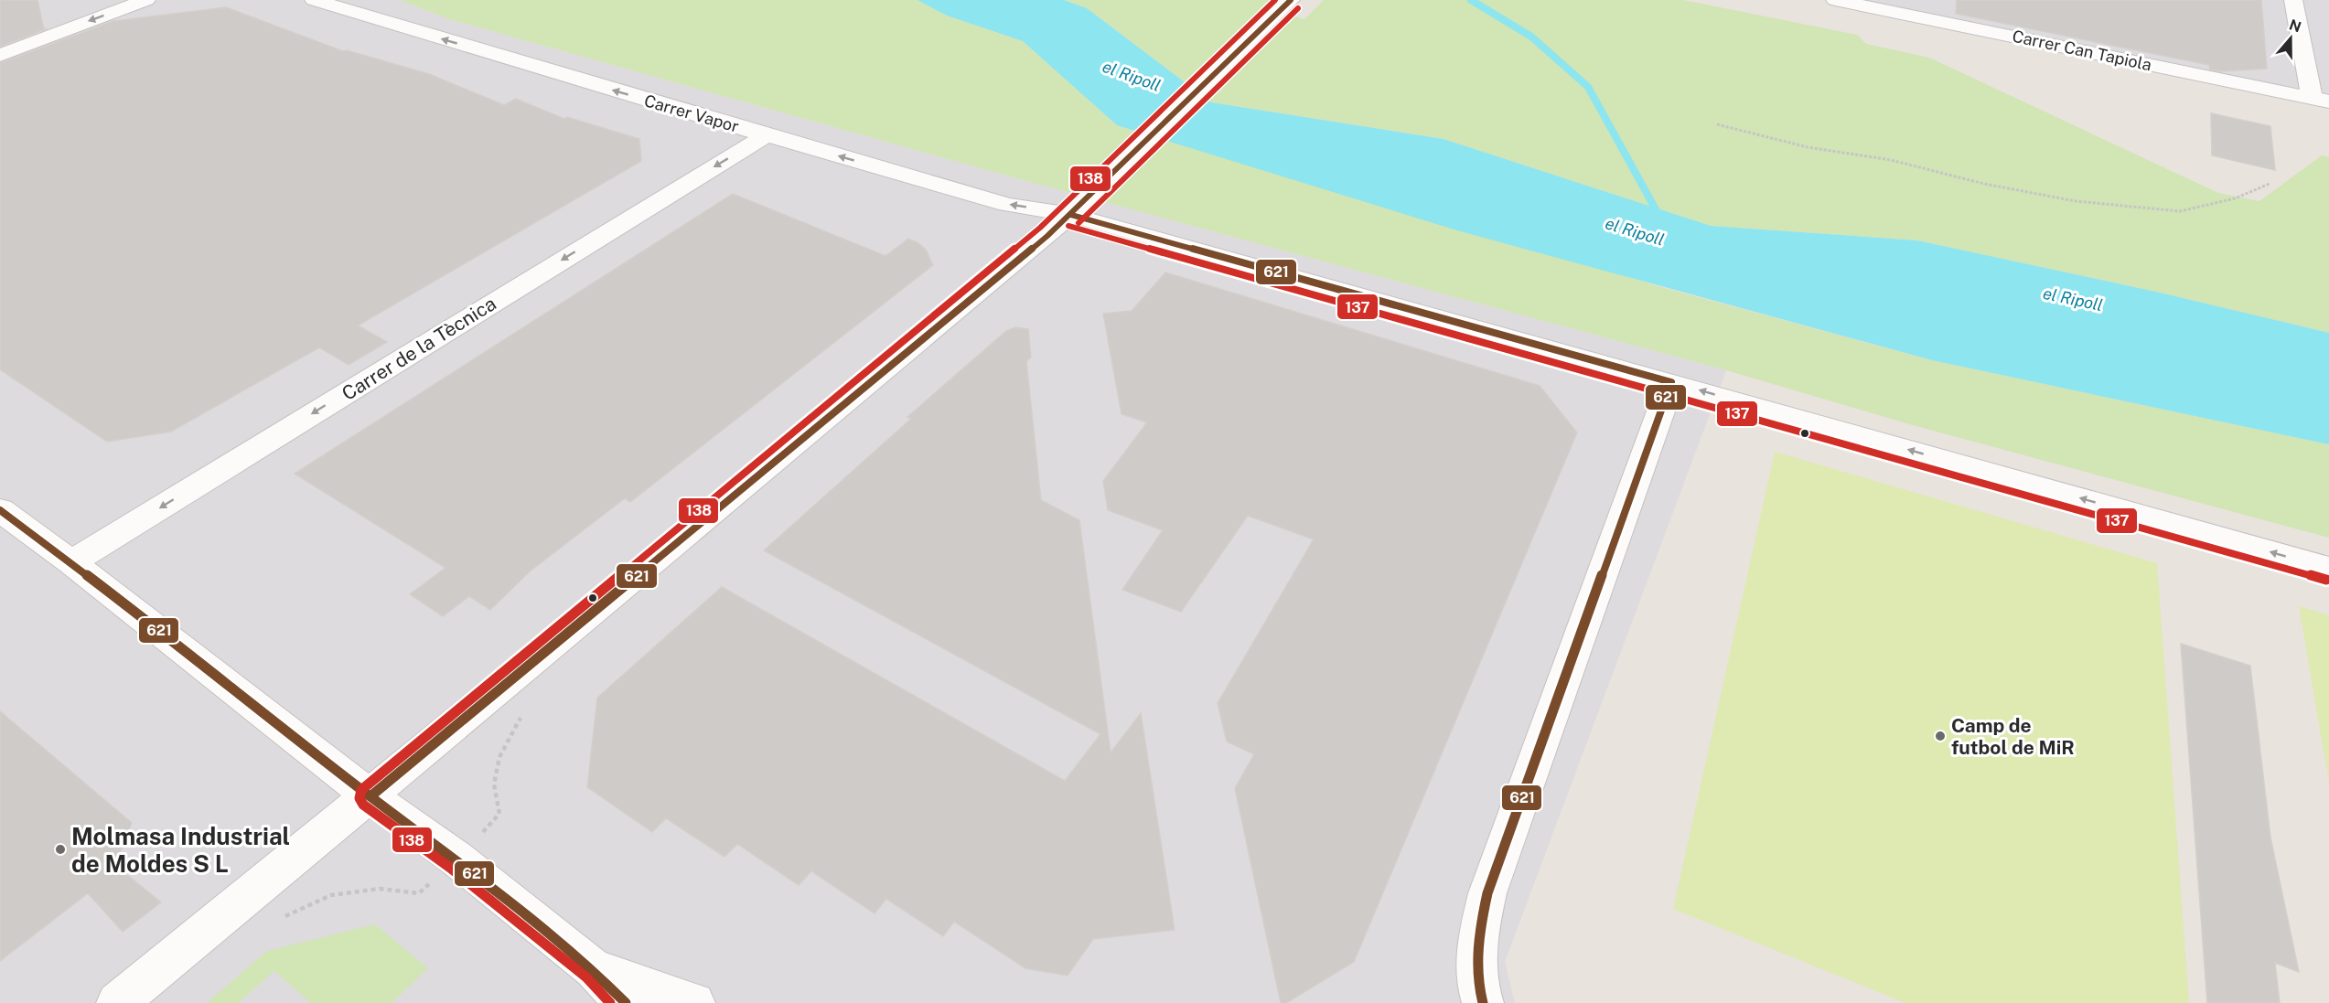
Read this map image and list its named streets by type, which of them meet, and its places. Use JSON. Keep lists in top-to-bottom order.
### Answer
{
  "streets": {
    "street": ["Carrer Can Tapiola", "Carrer Vapor", "Carrer de la Tècnica"]
  },
  "crossings": [
    ["Carrer Vapor", "Carrer de la Tècnica"]
  ],
  "one_way": ["Carrer Vapor", "Carrer de la Tècnica"],
  "water": ["el Ripoll"],
  "places": ["Camp de futbol de MiR", "Molmasa Industrial de Moldes S L"],
  "lines": ["transit line 621", "transit line 138", "transit line 137"],
  "north": "top"
}
